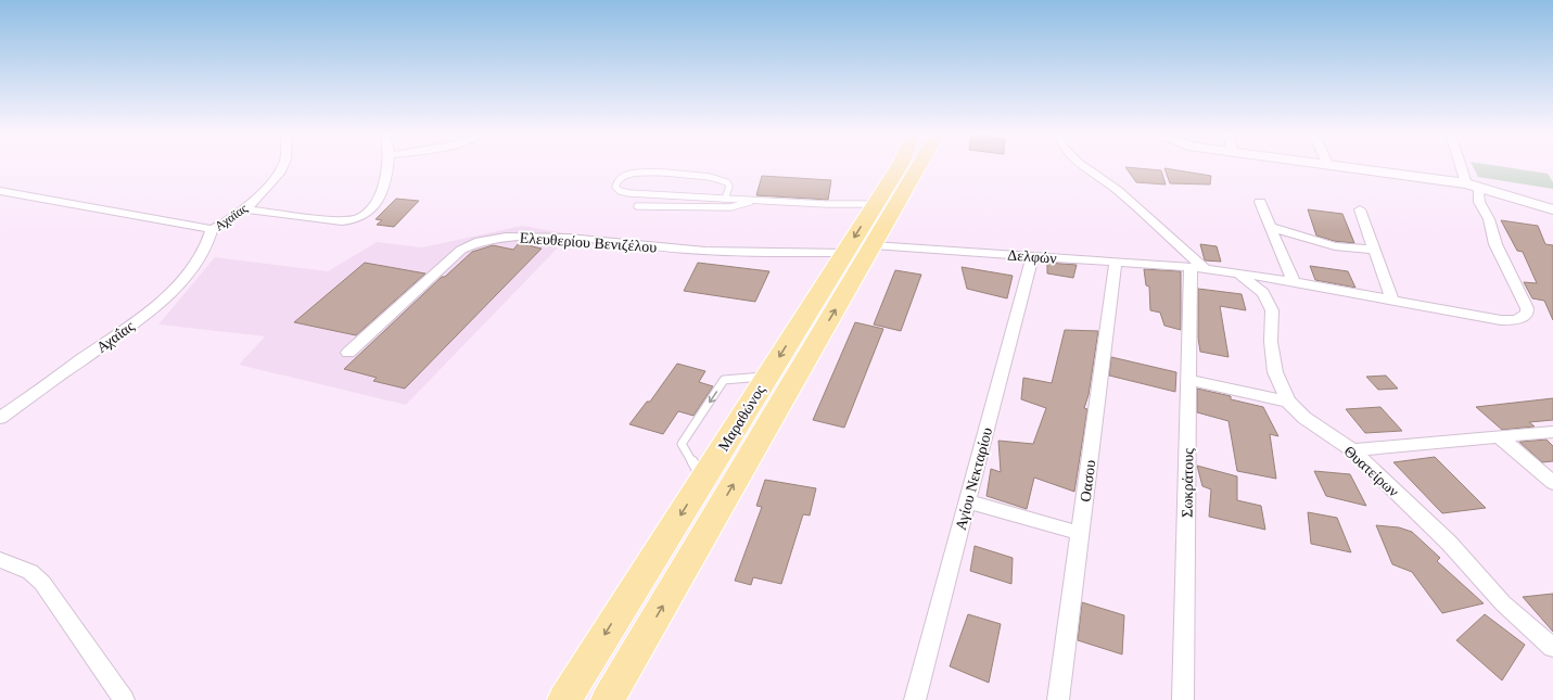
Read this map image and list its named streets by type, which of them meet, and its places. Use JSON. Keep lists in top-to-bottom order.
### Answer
{
  "streets": {
    "main road": ["Μαραθώνος"],
    "street": [
      "Αχαϊας",
      "Ελευθερίου Βενιζέλου",
      "Δελφών",
      "Αχαΐας",
      "Θυατείρων",
      "Αγίου Νεκταρίου",
      "Οασου",
      "Σωκράτους"
    ]
  },
  "crossings": [
    ["Αχαϊας", "Αχαΐας"],
    ["Ελευθερίου Βενιζέλου", "Μαραθώνος"],
    ["Δελφών", "Μαραθώνος"],
    ["Δελφών", "Θυατείρων"],
    ["Δελφών", "Αγίου Νεκταρίου"],
    ["Δελφών", "Οασου"],
    ["Δελφών", "Σωκράτους"]
  ]
}
